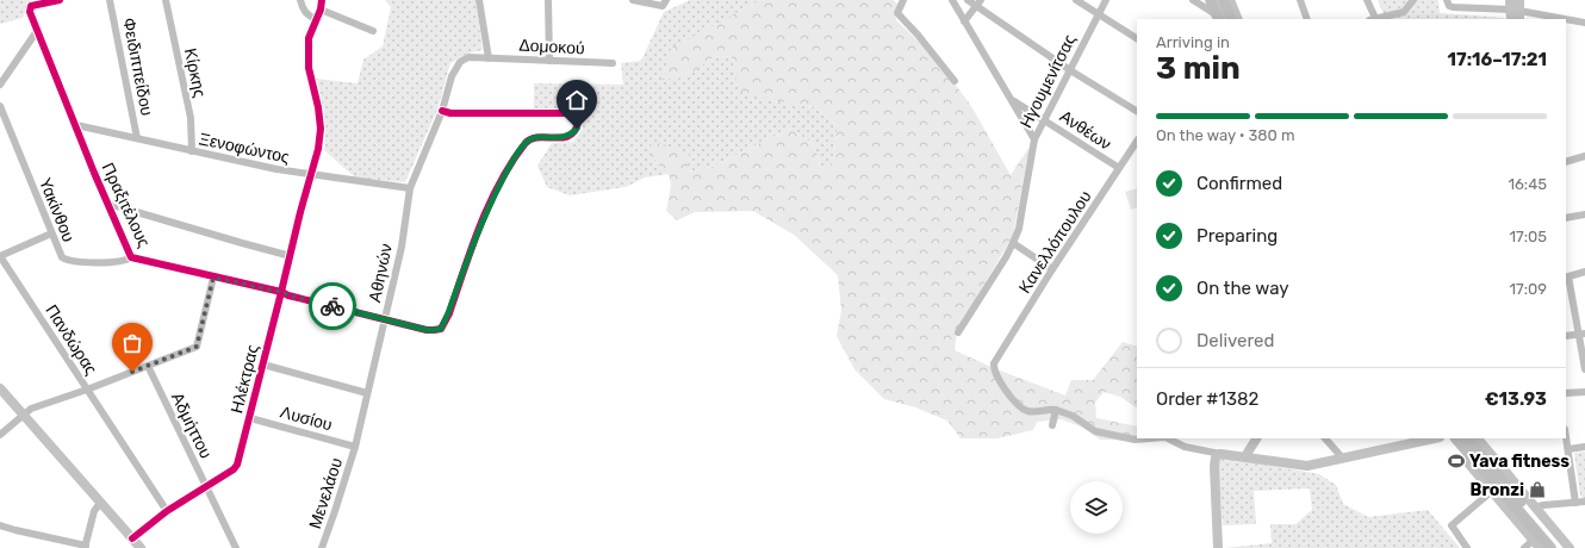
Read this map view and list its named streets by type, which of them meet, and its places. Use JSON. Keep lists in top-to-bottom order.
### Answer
{
  "streets": {
    "street": [
      "Δομοκού",
      "Φειδιππείδου",
      "Κίρκης",
      "Ηγουμενίτσας",
      "Ανθέων",
      "Ξενοφώντος",
      "Πραξιτέλους",
      "Υακίνθου",
      "Κανελλόπουλου",
      "Αθηνών",
      "Πανδώρας",
      "Ηλέκτρας",
      "Λυσίου",
      "Αδμήττου",
      "Μενελάου"
    ]
  },
  "crossings": [
    ["Δομοκού", "Αθηνών"],
    ["Φειδιππείδου", "Ξενοφώντος"],
    ["Κίρκης", "Ξενοφώντος"],
    ["Ηγουμενίτσας", "Ανθέων"],
    ["Ανθέων", "Κανελλόπουλου"],
    ["Ξενοφώντος", "Πραξιτέλους"],
    ["Ξενοφώντος", "Αθηνών"],
    ["Ξενοφώντος", "Ηλέκτρας"],
    ["Πραξιτέλους", "Υακίνθου"],
    ["Πραξιτέλους", "Αθηνών"],
    ["Πραξιτέλους", "Ηλέκτρας"],
    ["Αθηνών", "Λυσίου"],
    ["Αθηνών", "Μενελάου"],
    ["Πανδώρας", "Ηλέκτρας"],
    ["Ηλέκτρας", "Λυσίου"],
    ["Ηλέκτρας", "Αδμήττου"],
    ["Λυσίου", "Μενελάου"]
  ],
  "places": {
    "sports": ["Yava fitness"],
    "shop": ["Bronzi"]
  },
  "page": {
    "heading": ["3 min", "Arriving in", "17:16–17:21"],
    "panel": ["Order #1382", "€13.93"],
    "bar": "On the way · 380 m",
    "list": [
      ["Confirmed", "16:45"],
      ["Preparing", "17:05"],
      ["On the way", "17:09"],
      "Delivered"
    ]
  }
}
